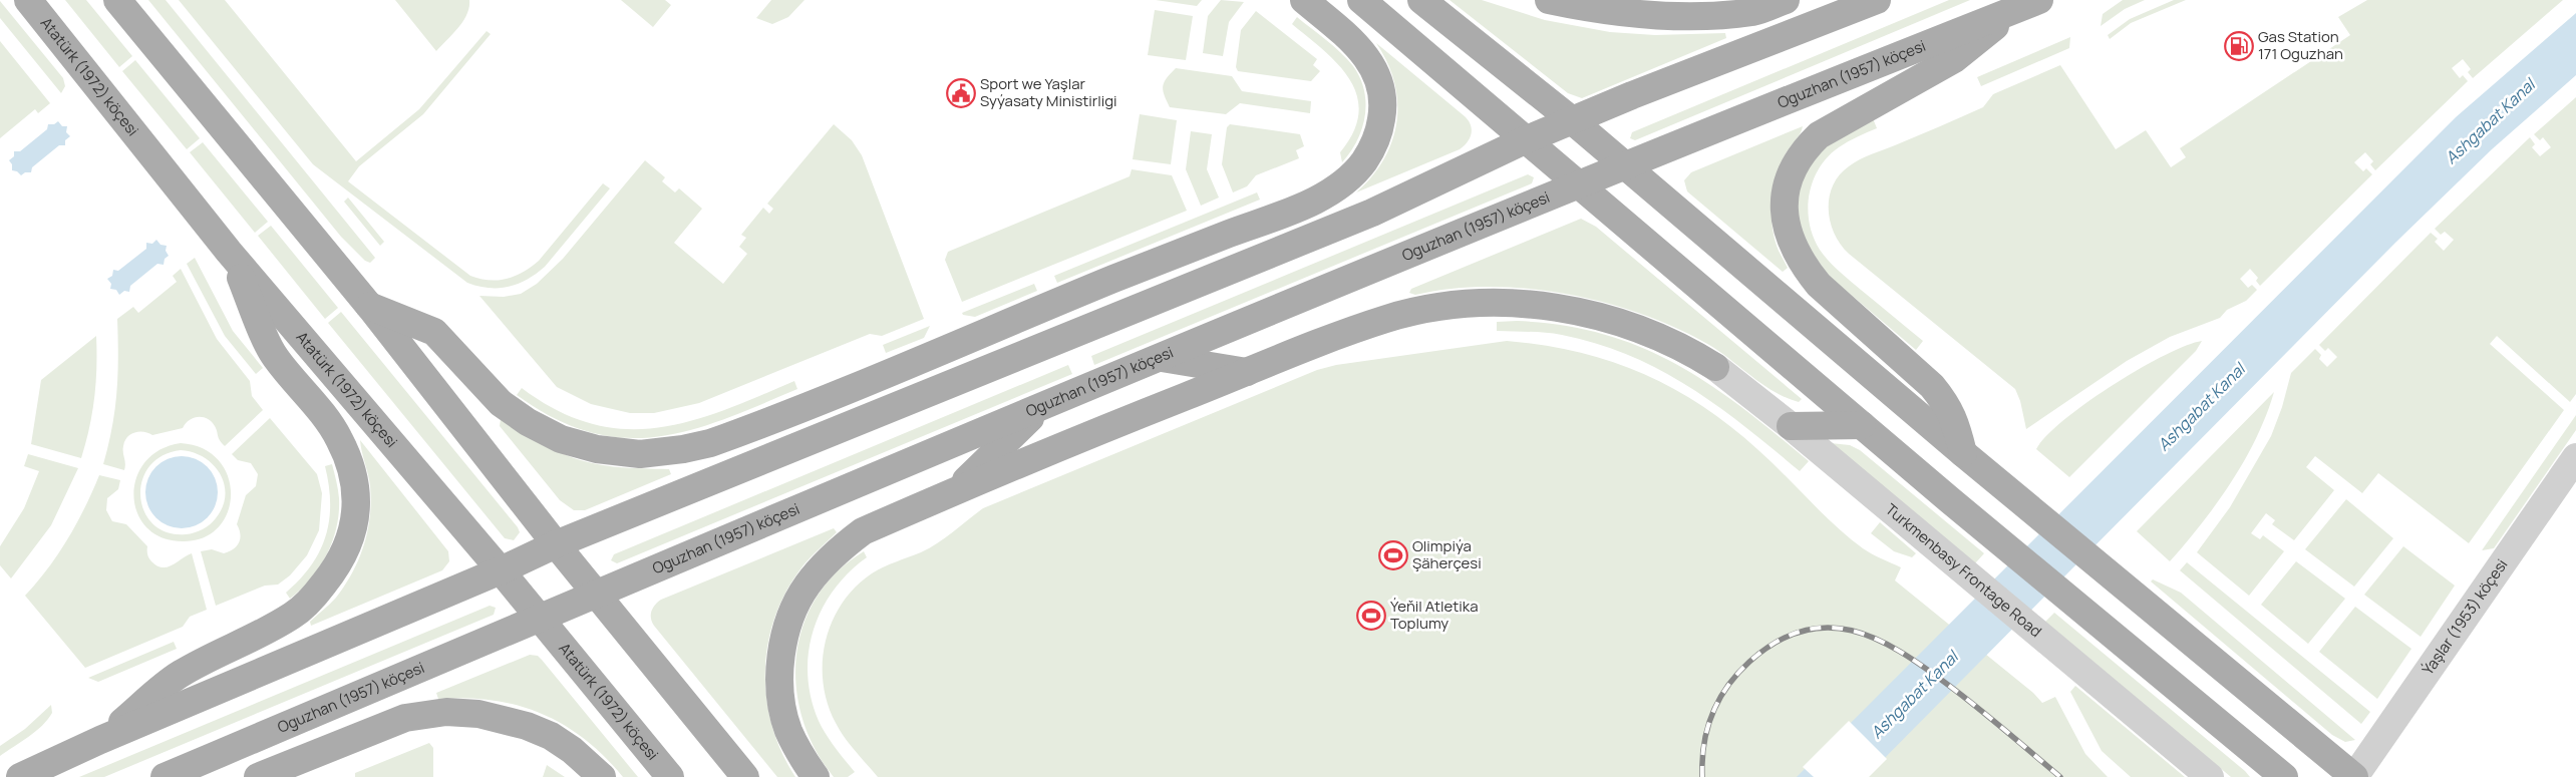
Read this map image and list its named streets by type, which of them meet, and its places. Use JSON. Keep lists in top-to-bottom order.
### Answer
{
  "streets": {
    "main road": ["Oguzhan (1957) köçesi", "Atatürk (1972) köçesi"],
    "street": ["Turkmenbasy Frontage Road", "Ýaşlar (1953) köçesi"]
  },
  "crossings": [
    ["Oguzhan (1957) köçesi", "Atatürk (1972) köçesi"]
  ],
  "water": ["Ashgabat Kanal"],
  "places": {
    "fuel station": ["Gas Station 171 Oguzhan"],
    "public building": ["Sport we Yaşlar Syýasaty Ministirligi"],
    "sports": ["Olimpiýa Şäherçesi", "Ýeňil Atletika Toplumy"]
  }
}
